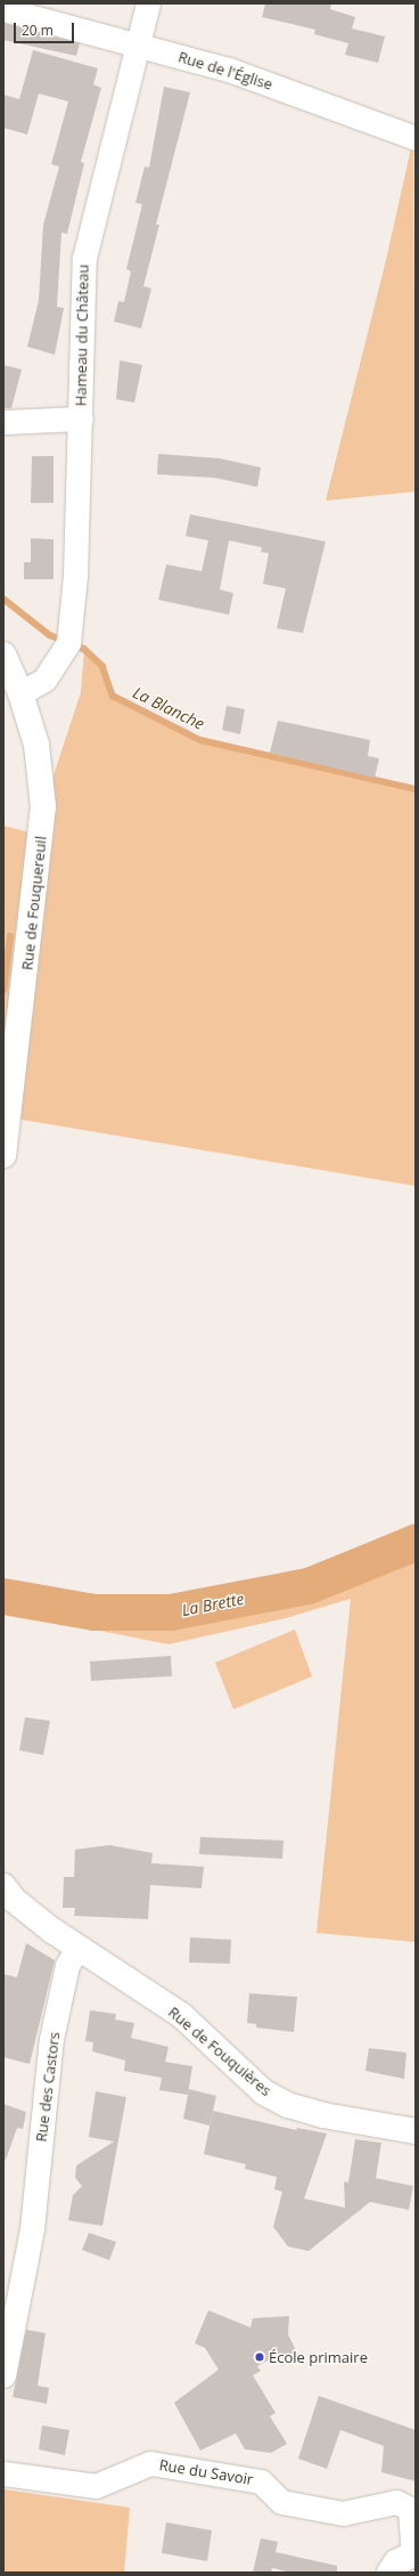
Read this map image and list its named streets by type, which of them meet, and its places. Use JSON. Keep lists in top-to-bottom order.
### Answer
{
  "streets": {
    "street": [
      "Rue de l'Église",
      "Hameau du Château",
      "Rue de Fouquereuil",
      "Rue de Fouquières",
      "Rue des Castors",
      "Rue du Savoir"
    ]
  },
  "crossings": [
    ["Rue de l'Église", "Hameau du Château"],
    ["Hameau du Château", "Rue de Fouquereuil"],
    ["Rue de Fouquières", "Rue des Castors"]
  ],
  "water": ["La Blanche", "La Brette"],
  "places": ["École primaire"],
  "scale_bar": "20 m"
}
